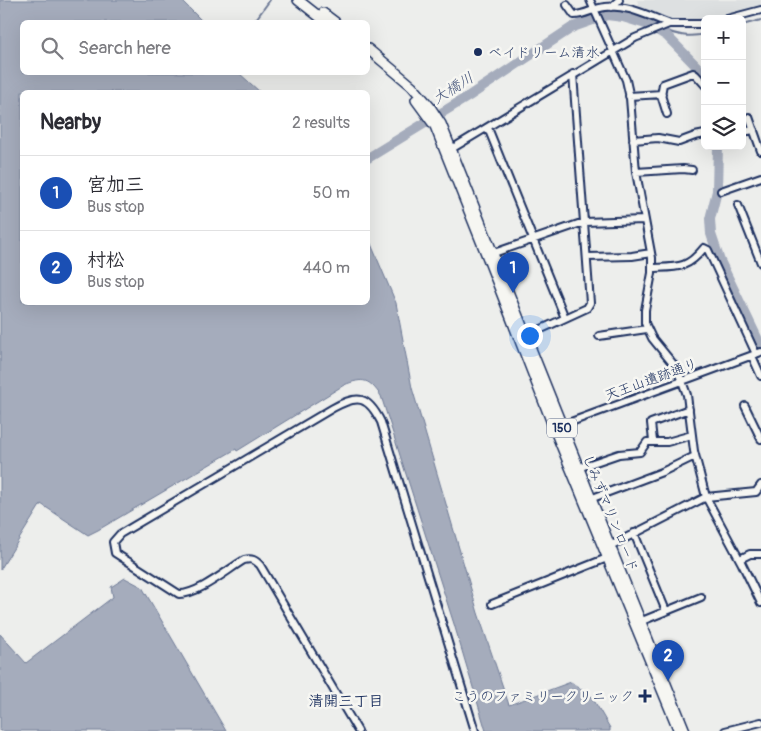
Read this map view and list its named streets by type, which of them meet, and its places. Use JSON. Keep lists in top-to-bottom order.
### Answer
{
  "streets": {
    "highway": ["150", "しみずマリンロード"],
    "street": ["天王山遺跡通り"]
  },
  "crossings": [
    ["天王山遺跡通り", "しみずマリンロード"]
  ],
  "districts": ["清開三丁目"],
  "water": ["大橋川"],
  "places": {
    "other": ["ベイドリーム清水"],
    "health": ["こうのファミリークリニック"]
  },
  "page": {
    "map_buttons": ["+", "−"],
    "search": "Search here",
    "heading": ["Nearby", "2 results"],
    "list": [
      {
        "mark": "1",
        "name": "宮加三",
        "note": "Bus stop",
        "value": "50 m"
      },
      {
        "mark": "2",
        "name": "村松",
        "note": "Bus stop",
        "value": "440 m"
      }
    ],
    "pins": ["1", "2"]
  }
}
